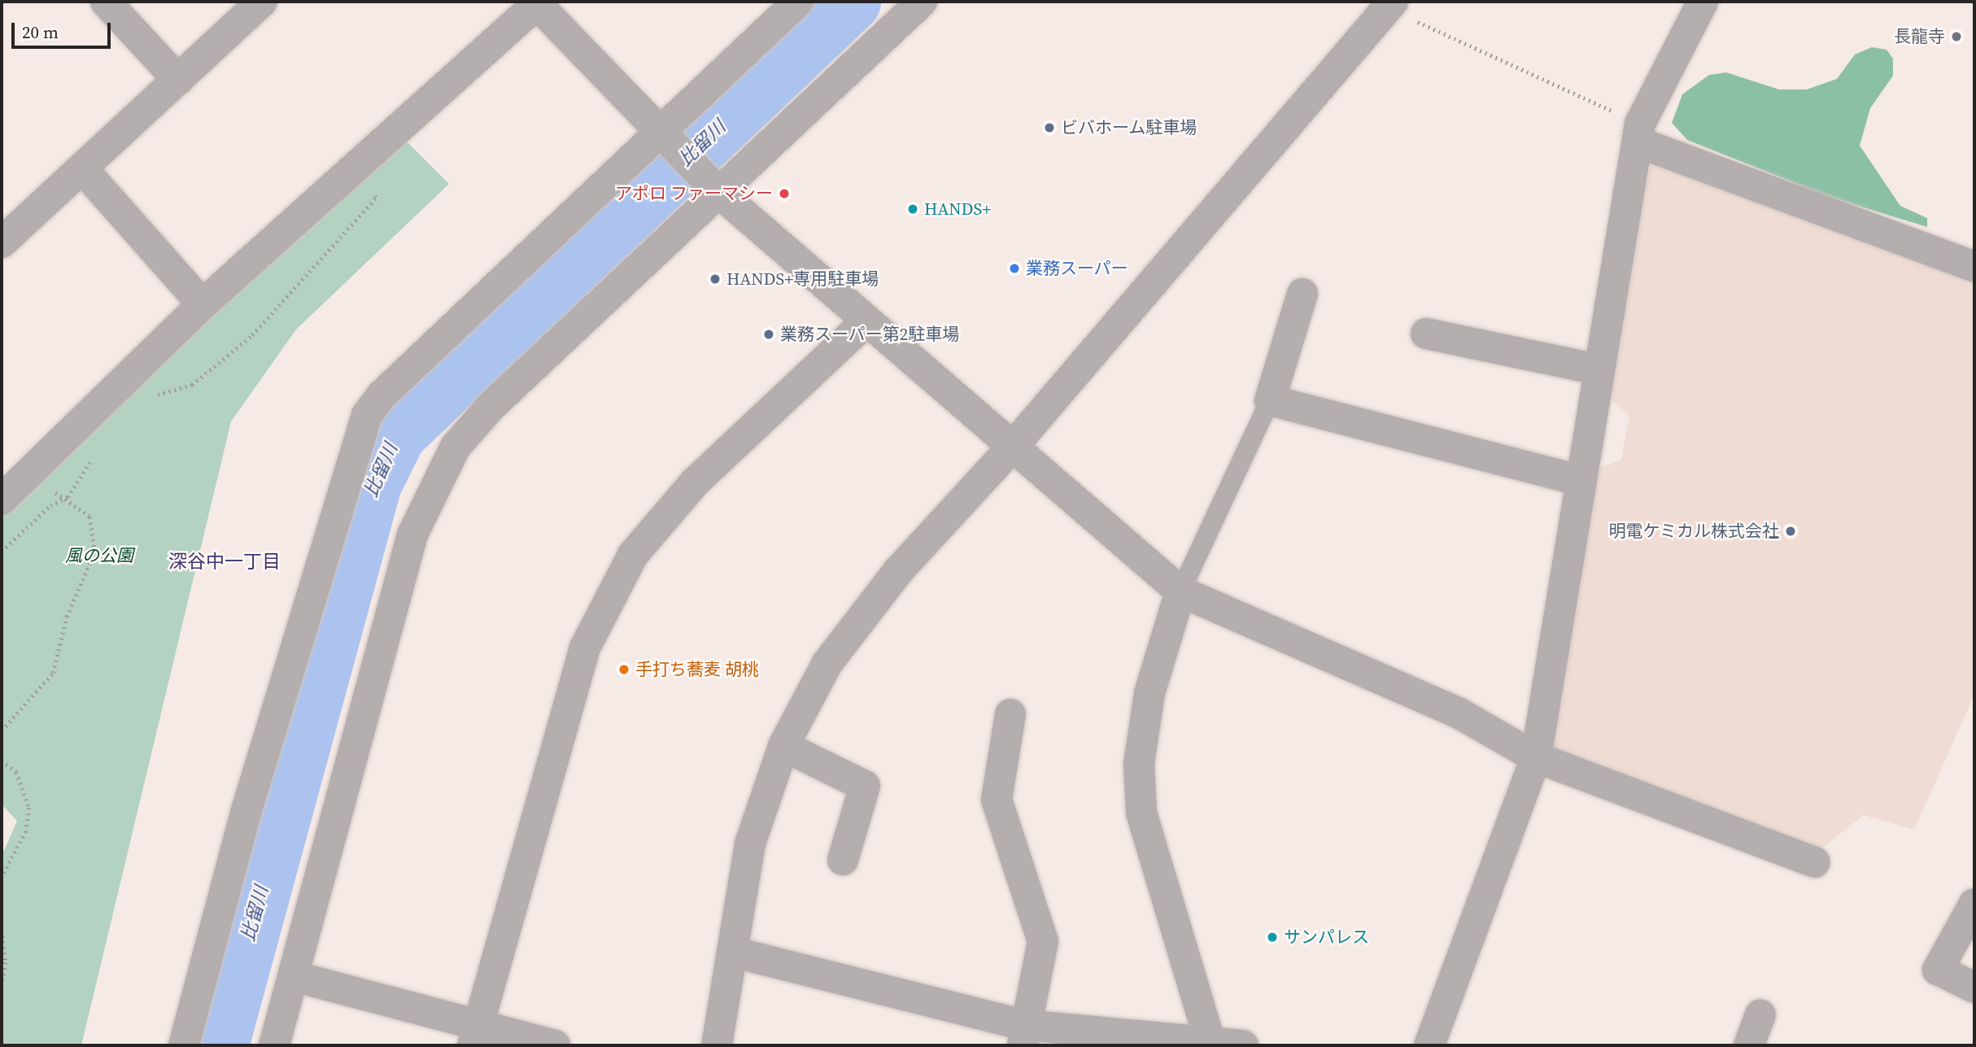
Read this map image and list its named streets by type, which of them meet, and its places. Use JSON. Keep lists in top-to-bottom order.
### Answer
{
  "districts": ["深谷中一丁目"],
  "water": ["比留川"],
  "parks": ["風の公園"],
  "places": [
    "長龍寺",
    "ビバホーム駐車場",
    "アポロ ファーマシー",
    "HANDS+",
    "業務スーパー",
    "HANDS+専用駐車場",
    "業務スーパー第2駐車場",
    "明電ケミカル株式会社",
    "手打ち蕎麦 胡桃",
    "サンパレス"
  ],
  "scale_bar": "20 m"
}
